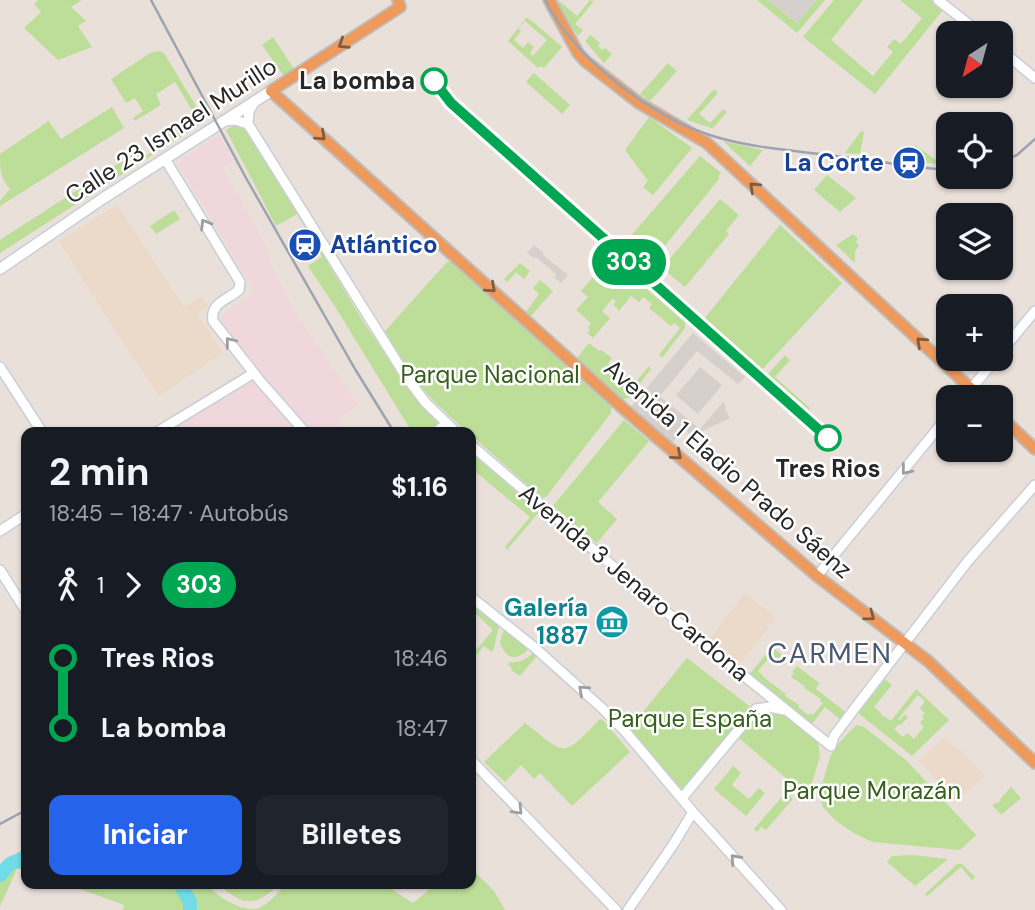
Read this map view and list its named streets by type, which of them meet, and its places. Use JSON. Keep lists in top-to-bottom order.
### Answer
{
  "streets": {
    "highway": ["Calle 23 Ismael Murillo", "Avenida 1 Eladio Prado Sáenz"],
    "street": ["Avenida 3 Jenaro Cardona"]
  },
  "crossings": [
    ["Calle 23 Ismael Murillo", "Avenida 1 Eladio Prado Sáenz"],
    ["Avenida 1 Eladio Prado Sáenz", "Avenida 3 Jenaro Cardona"]
  ],
  "one_way": ["Avenida 1 Eladio Prado Sáenz"],
  "districts": ["CARMEN"],
  "parks": ["Parque Nacional", "Parque España", "Parque Morazán"],
  "places": {
    "other": ["La bomba", "Tres Rios"],
    "station": ["La Corte", "Atlántico"],
    "museum": ["Galería 1887"]
  },
  "lines": ["bus line 303"],
  "north": "bottom left",
  "page": {
    "on_map": "303",
    "map_buttons": ["+", "−"],
    "heading": ["2 min", "18:45 – 18:47 · Autobús", "$1.16"],
    "legs": ["1", "303"],
    "list": [
      {
        "name": "Tres Rios",
        "value": "18:46"
      },
      {
        "name": "La bomba",
        "value": "18:47"
      }
    ],
    "buttons": ["Iniciar", "Billetes"]
  }
}
